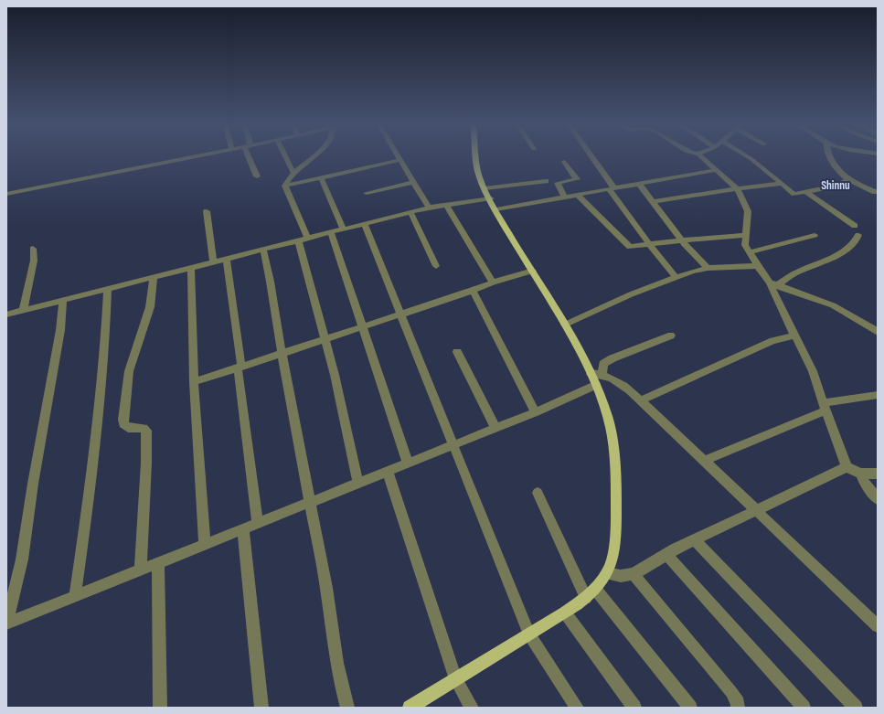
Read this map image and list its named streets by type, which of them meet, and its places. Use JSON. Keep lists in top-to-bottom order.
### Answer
{
  "districts": ["Shinnu"]
}
